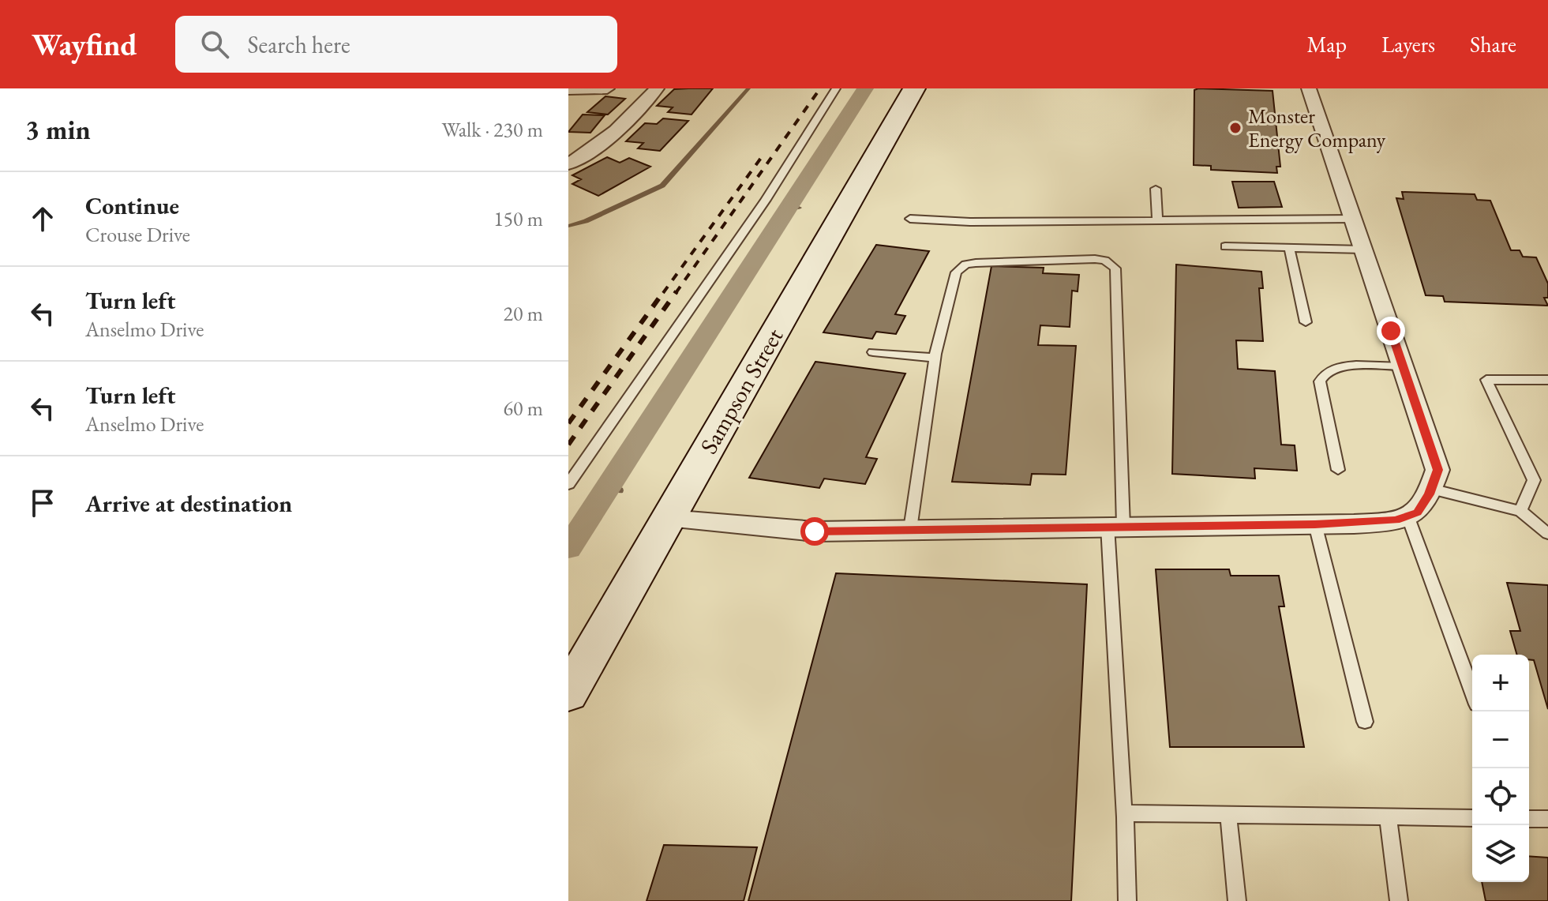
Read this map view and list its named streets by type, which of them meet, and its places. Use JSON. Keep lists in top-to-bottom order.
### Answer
{
  "streets": {
    "street": ["Sampson Street"]
  },
  "places": ["Monster Energy Company"],
  "page": {
    "header": "Wayfind",
    "search": "Search here",
    "nav": ["Map", "Layers", "Share"],
    "heading": ["3 min", "Walk · 230 m"],
    "list": [
      ["Continue", "Crouse Drive", "150 m"],
      ["Turn left", "Anselmo Drive", "20 m"],
      ["Turn left", "Anselmo Drive", "60 m"],
      "Arrive at destination"
    ],
    "map_buttons": ["+", "−"]
  }
}
